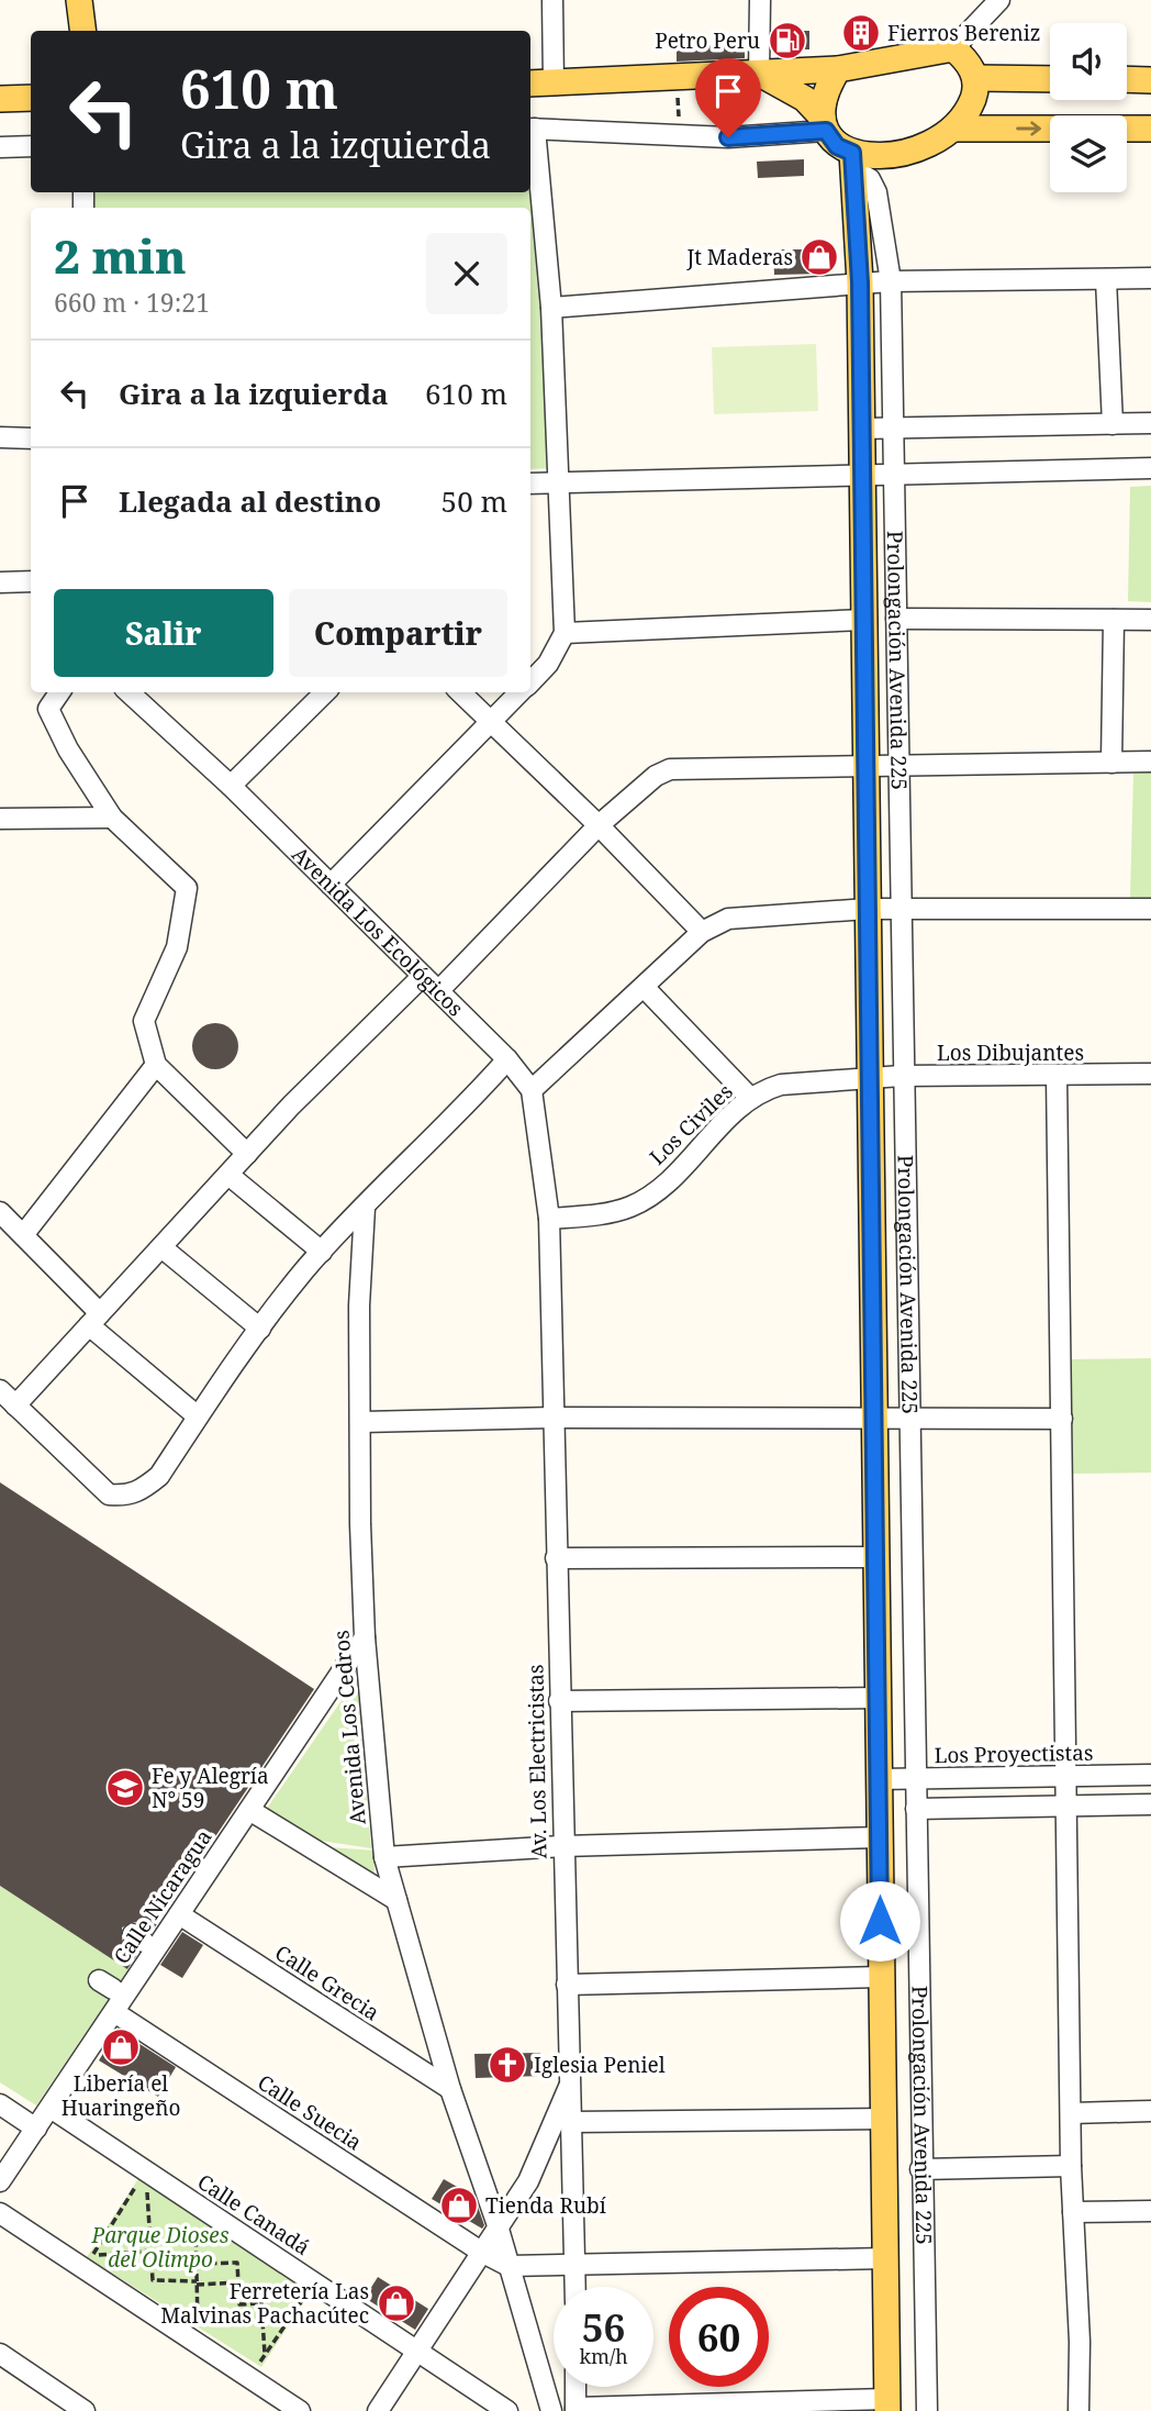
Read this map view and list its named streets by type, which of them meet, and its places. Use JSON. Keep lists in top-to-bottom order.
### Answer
{
  "streets": {
    "main road": ["Prolongación Avenida 225"],
    "street": [
      "Avenida Los Ecológicos",
      "Los Dibujantes",
      "Los Civiles",
      "Avenida Los Cedros",
      "Los Proyectistas",
      "Av. Los Electricistas",
      "Calle Nicaragua",
      "Calle Grecia",
      "Calle Suecia",
      "Calle Canadá"
    ]
  },
  "crossings": [
    ["Prolongación Avenida 225", "Los Dibujantes"],
    ["Prolongación Avenida 225", "Los Civiles"],
    ["Prolongación Avenida 225", "Los Proyectistas"],
    ["Los Dibujantes", "Los Civiles"],
    ["Los Civiles", "Av. Los Electricistas"],
    ["Avenida Los Cedros", "Calle Nicaragua"],
    ["Avenida Los Cedros", "Calle Grecia"],
    ["Avenida Los Cedros", "Calle Suecia"],
    ["Calle Nicaragua", "Calle Grecia"],
    ["Calle Nicaragua", "Calle Suecia"],
    ["Calle Nicaragua", "Calle Canadá"]
  ],
  "parks": ["Parque Dioses del Olimpo"],
  "places": {
    "building": ["Fierros Bereniz"],
    "fuel station": ["Petro Peru"],
    "shop": [
      "Jt Maderas",
      "Libería el Huaringeño",
      "Tienda Rubí",
      "Ferretería Las Malvinas Pachacútec"
    ],
    "school or university": ["Fe y Alegría N° 59"],
    "church": ["Iglesia Peniel"]
  },
  "page": {
    "turn": ["610 m", "Gira a la izquierda"],
    "heading": ["2 min", "660 m · 19:21"],
    "list": [
      {
        "name": "Gira a la izquierda",
        "value": "610 m"
      },
      {
        "name": "Llegada al destino",
        "value": "50 m"
      }
    ],
    "buttons": ["Salir", "Compartir"],
    "speed": "56 km/h",
    "limit": "60"
  }
}
